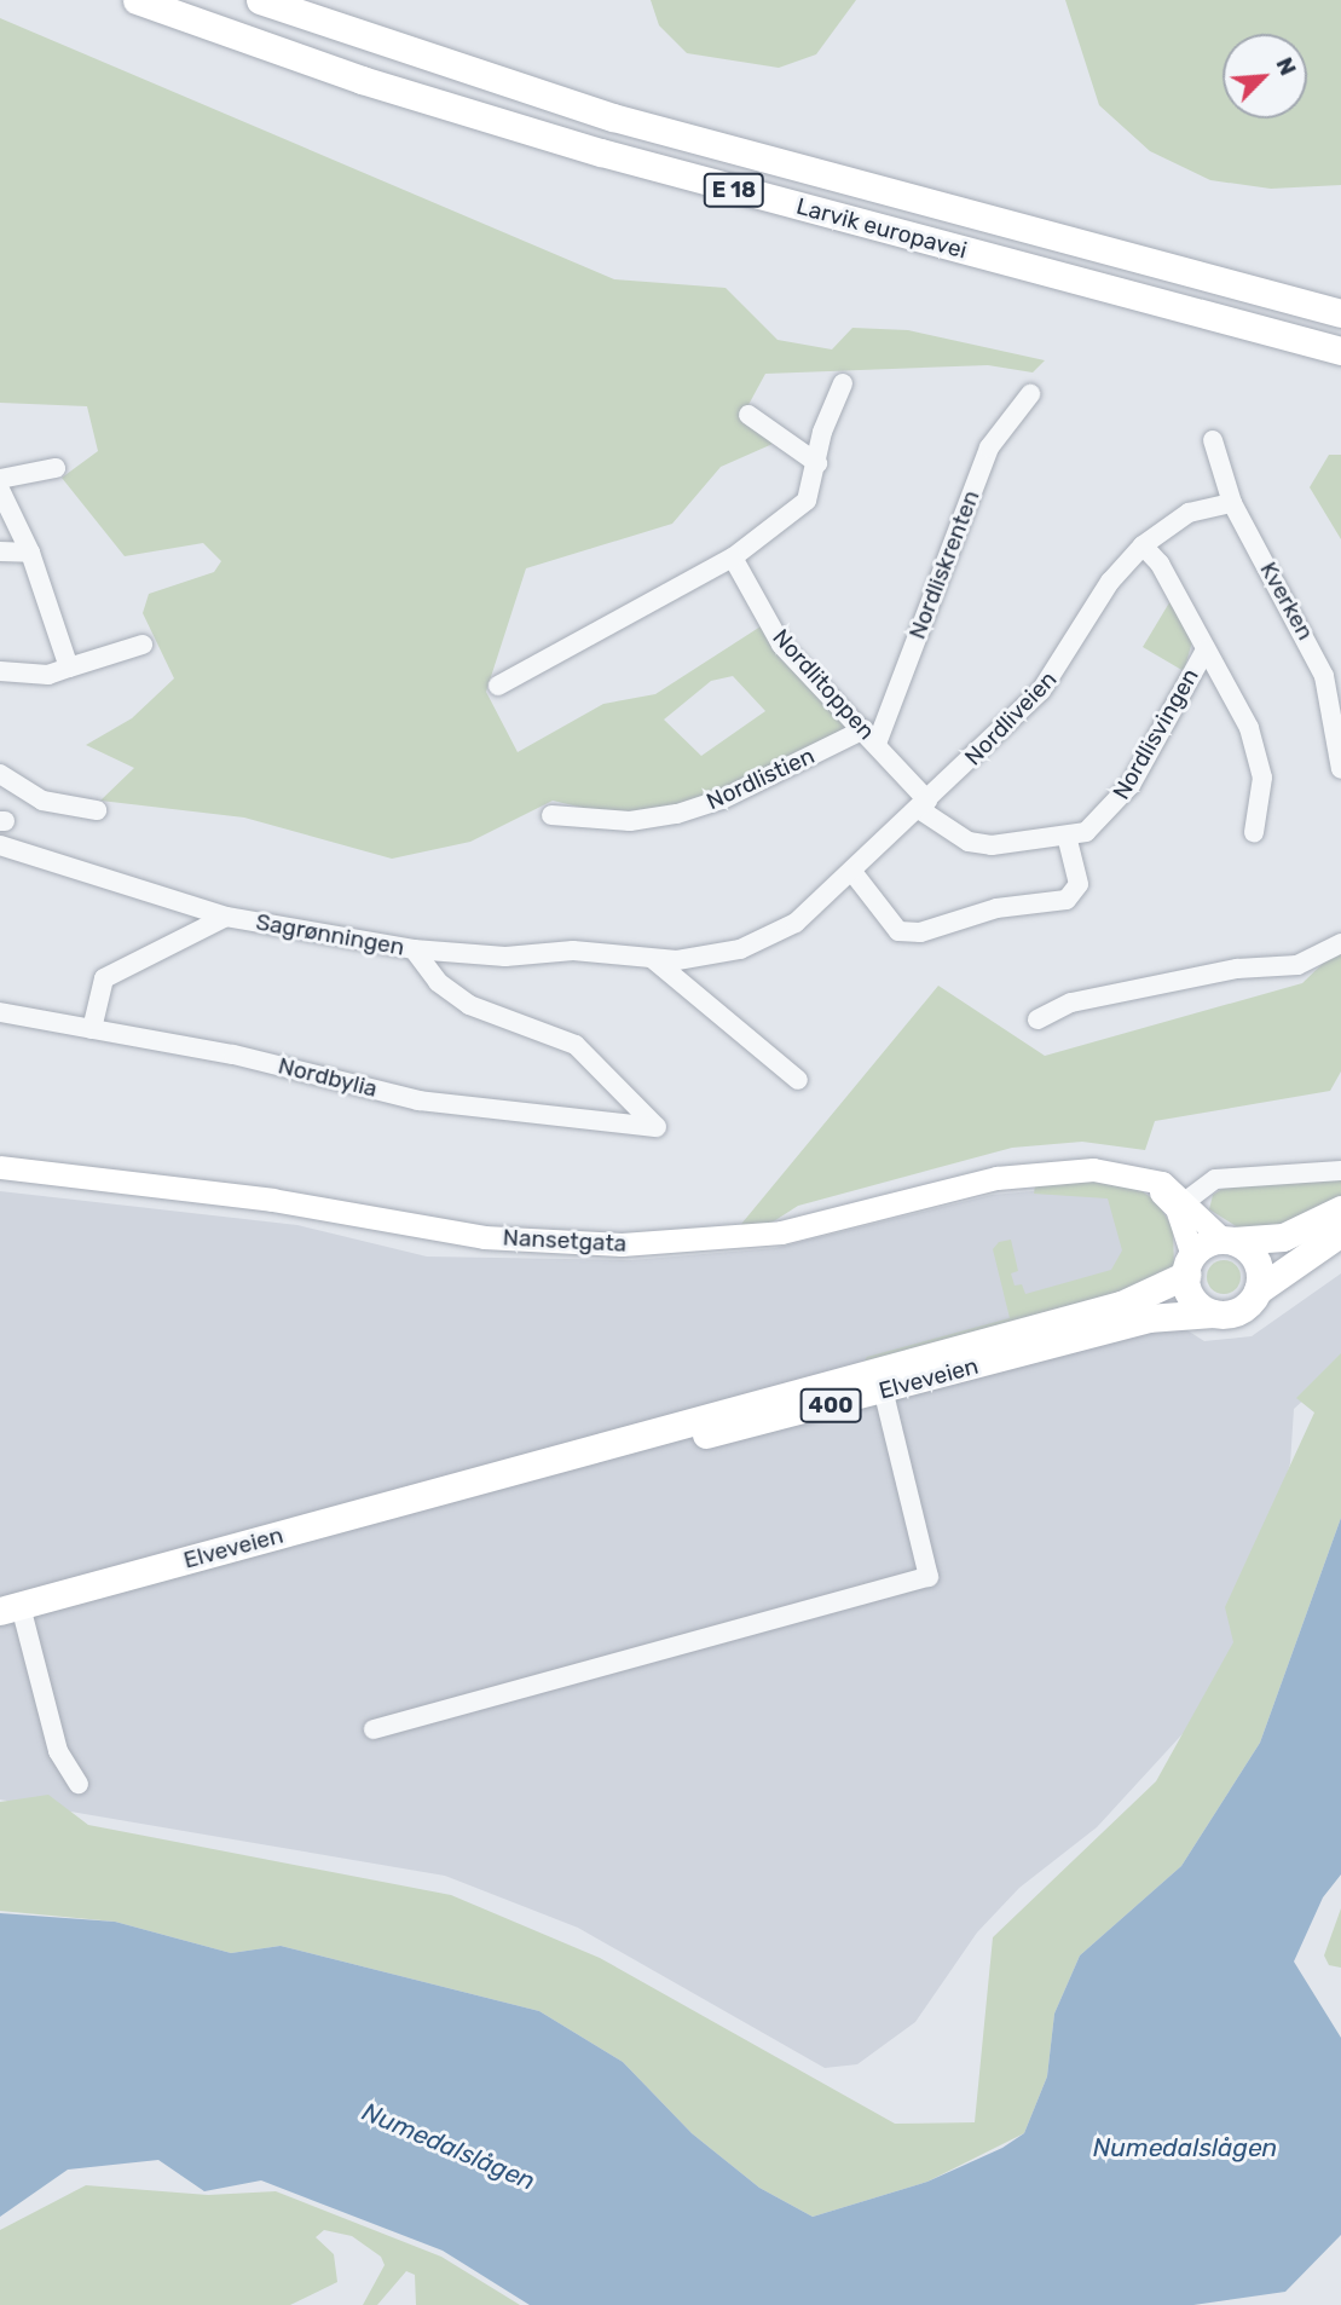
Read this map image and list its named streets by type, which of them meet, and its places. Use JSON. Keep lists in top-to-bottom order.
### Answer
{
  "streets": {
    "highway": [
      "E 18",
      "Larvik europavei",
      "Elveveien",
      "400"
    ],
    "main road": ["Nansetgata"],
    "street": [
      "Nordliskrenten",
      "Kverken",
      "Nordlitoppen",
      "Nordliveien",
      "Nordlisvingen",
      "Nordlistien",
      "Sagrønningen",
      "Nordbylia"
    ]
  },
  "crossings": [
    ["Nordliskrenten", "Nordlitoppen"],
    ["Nordliskrenten", "Nordlistien"],
    ["Kverken", "Nordliveien"],
    ["Nordlitoppen", "Nordliveien"],
    ["Nordlitoppen", "Nordlisvingen"],
    ["Nordlitoppen", "Nordlistien"],
    ["Nordliveien", "Nordlisvingen"],
    ["Nordliveien", "Sagrønningen"],
    ["Sagrønningen", "Nordbylia"],
    ["Nansetgata", "Elveveien"],
    ["Nansetgata", "400"],
    ["Elveveien", "400"]
  ],
  "water": ["Numedalslågen"],
  "north": "top right"
}
